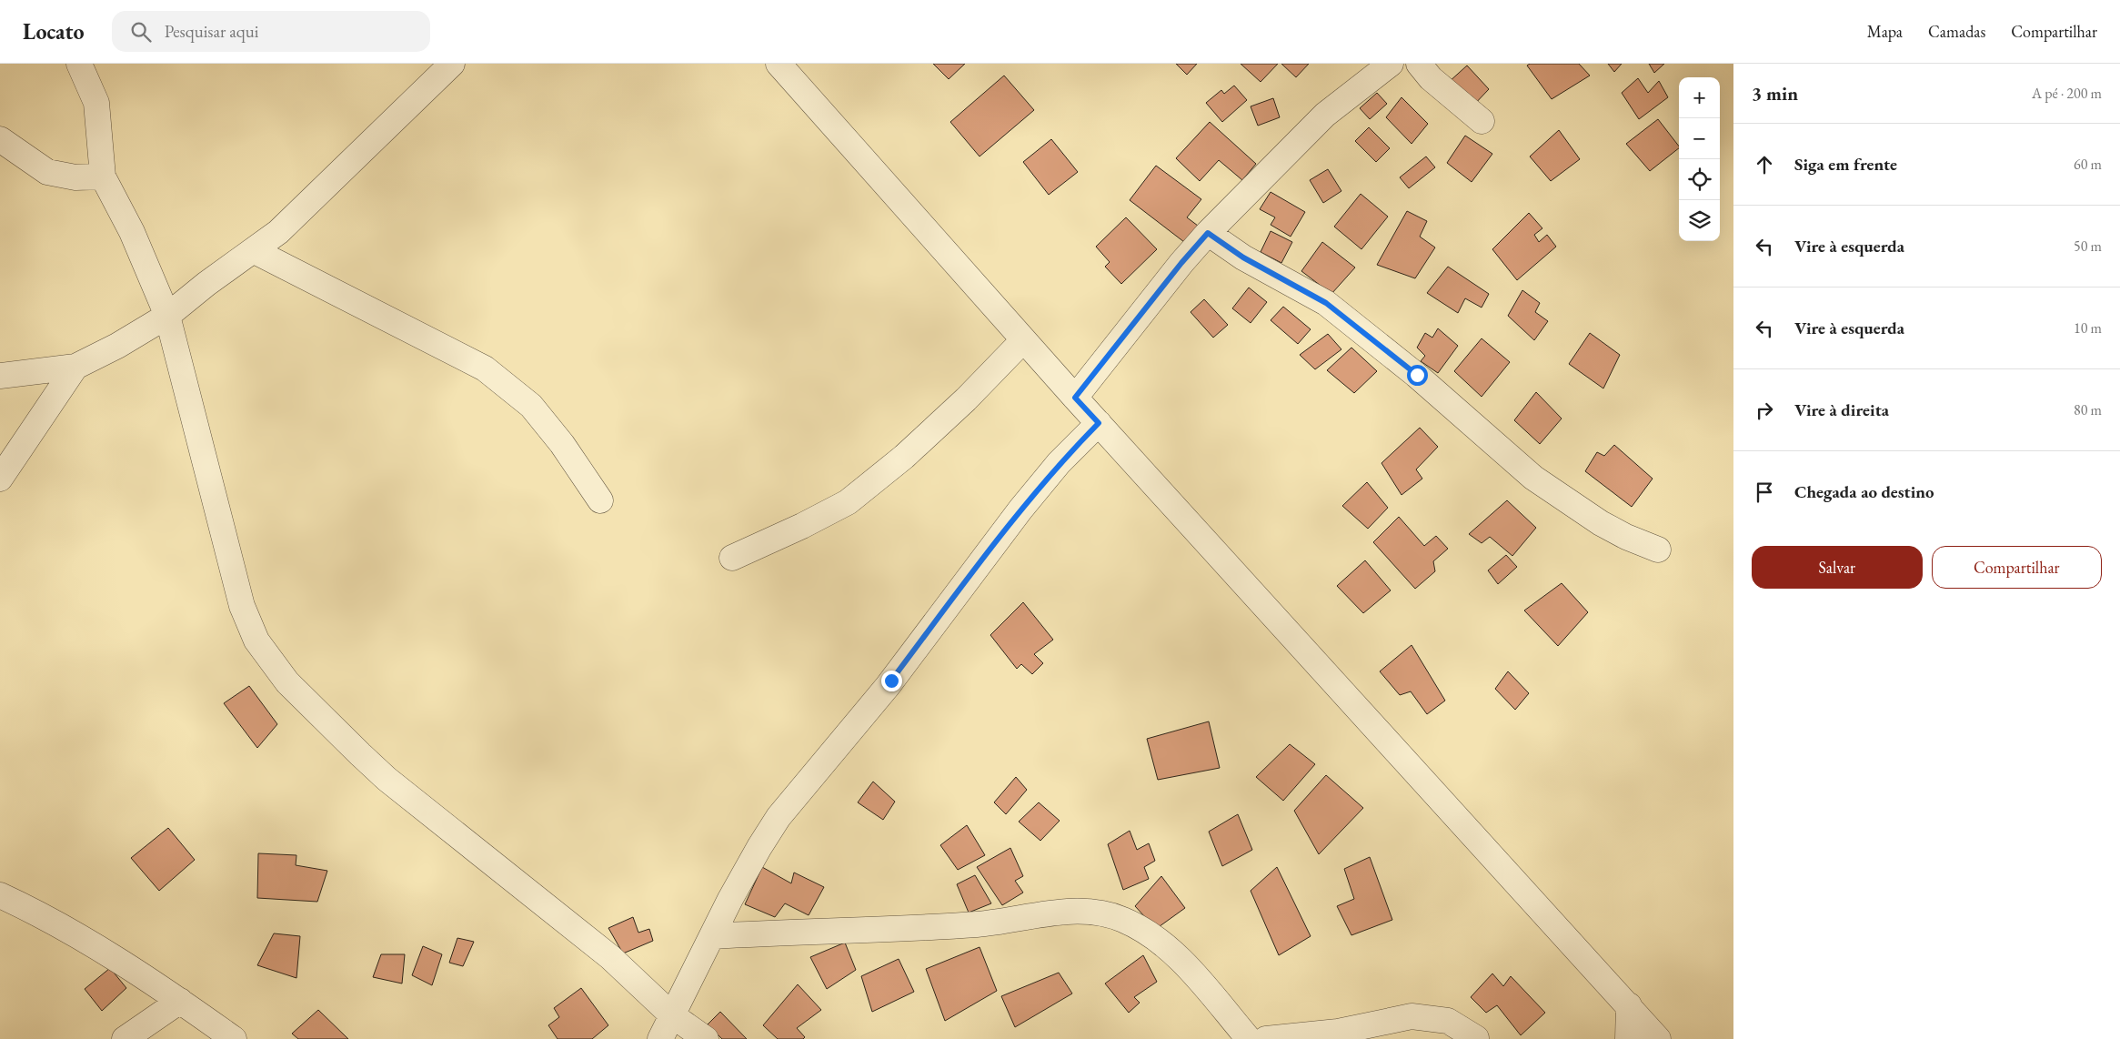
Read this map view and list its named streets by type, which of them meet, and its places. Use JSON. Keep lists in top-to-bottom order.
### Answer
{
  "page": {
    "header": "Locato",
    "search": "Pesquisar aqui",
    "nav": ["Mapa", "Camadas", "Compartilhar"],
    "heading": ["3 min", "A pé · 200 m"],
    "map_buttons": ["+", "−"],
    "list": [
      ["Siga em frente", "60 m"],
      ["Vire à esquerda", "50 m"],
      ["Vire à esquerda", "10 m"],
      ["Vire à direita", "80 m"],
      "Chegada ao destino"
    ],
    "buttons": ["Salvar", "Compartilhar"]
  }
}
